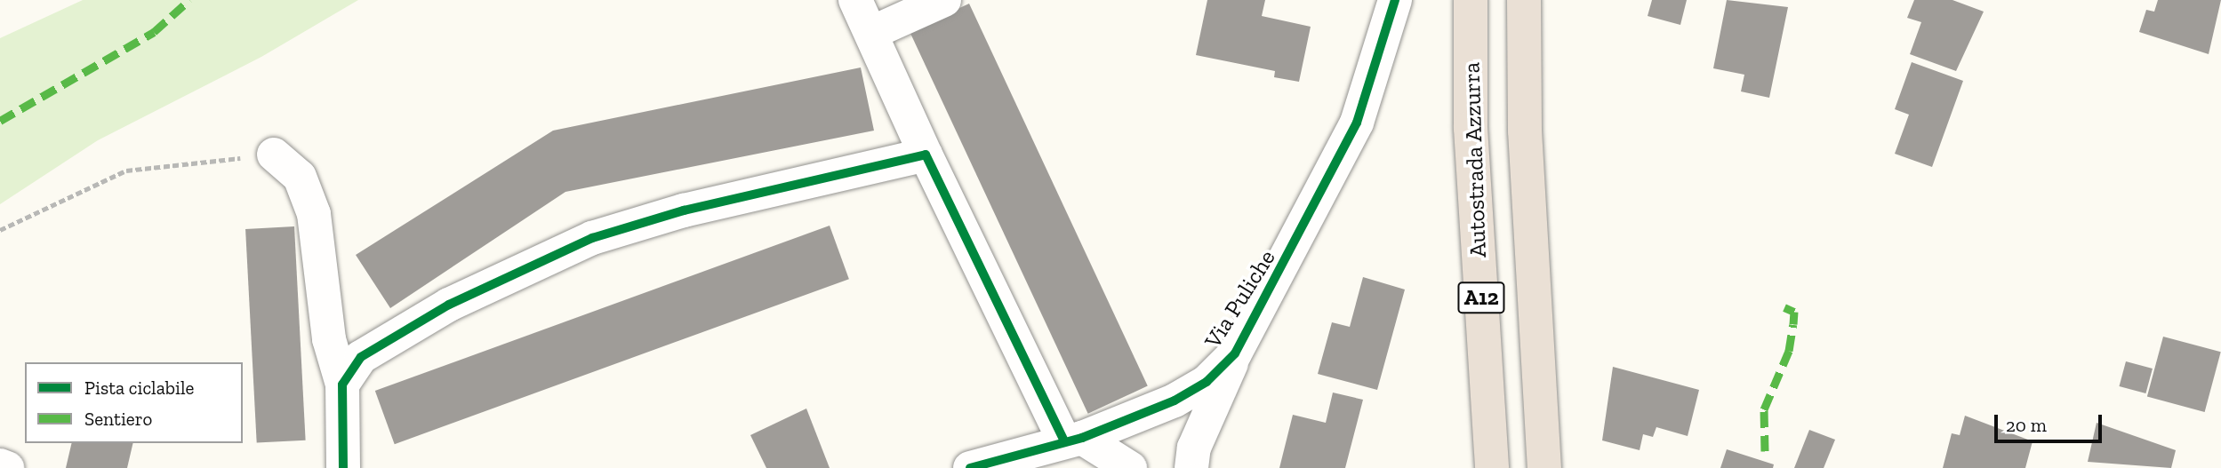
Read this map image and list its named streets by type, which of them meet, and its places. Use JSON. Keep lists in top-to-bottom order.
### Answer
{
  "streets": {
    "highway": ["Autostrada Azzurra", "A12"],
    "street": ["Via Puliche"]
  },
  "legend": ["Pista ciclabile", "Sentiero"],
  "scale_bar": "20 m"
}
